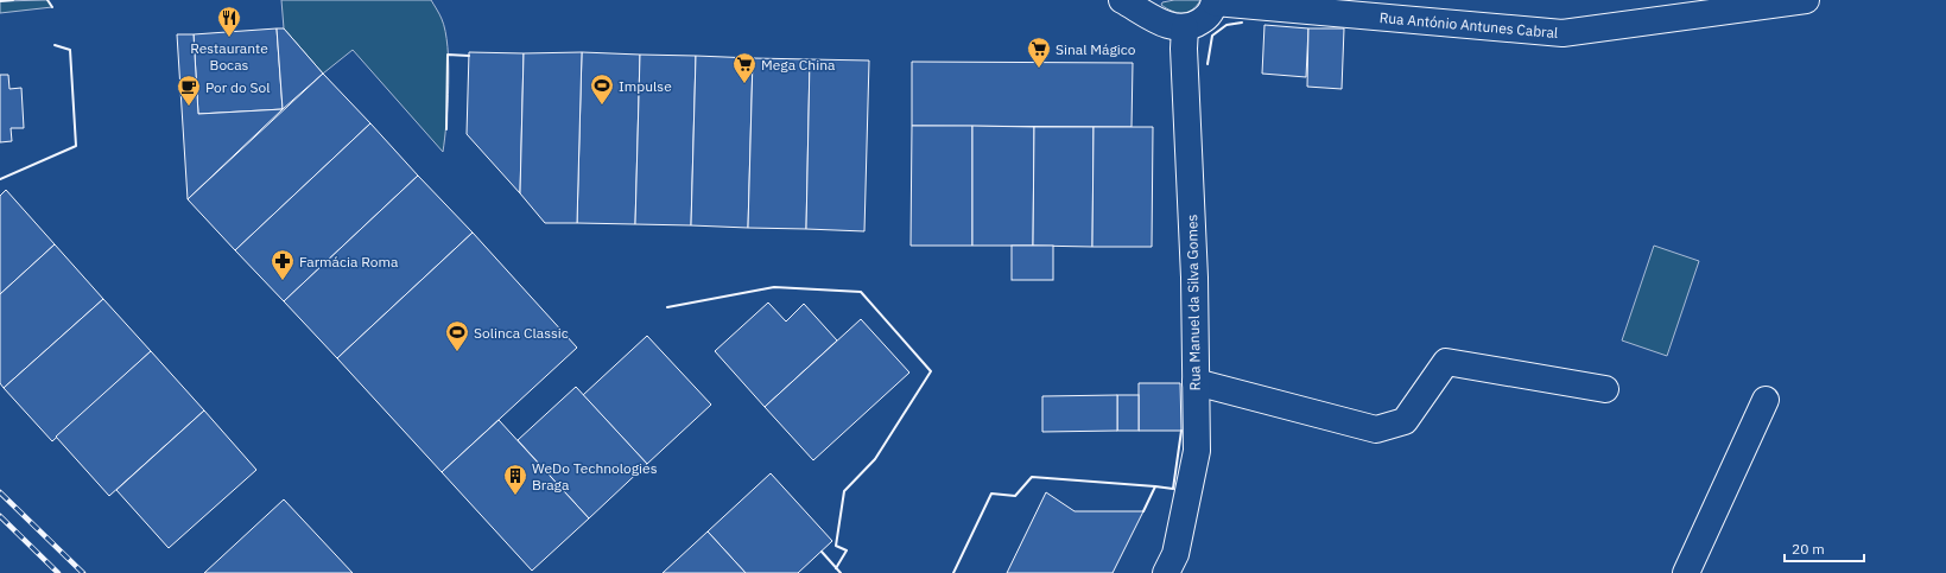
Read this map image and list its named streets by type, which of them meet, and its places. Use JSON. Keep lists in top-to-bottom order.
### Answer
{
  "streets": {
    "street": ["Rua António Antunes Cabral", "Rua Manuel da Silva Gomes"]
  },
  "places": {
    "restaurant": ["Restaurante Bocas"],
    "supermarket": ["Sinal Mágico", "Mega China"],
    "sports": ["Impulse", "Solinca Classic"],
    "cafe": ["Por do Sol"],
    "pharmacy": ["Farmácia Roma"],
    "building": ["WeDo Technologies Braga"]
  },
  "scale_bar": "20 m"
}
